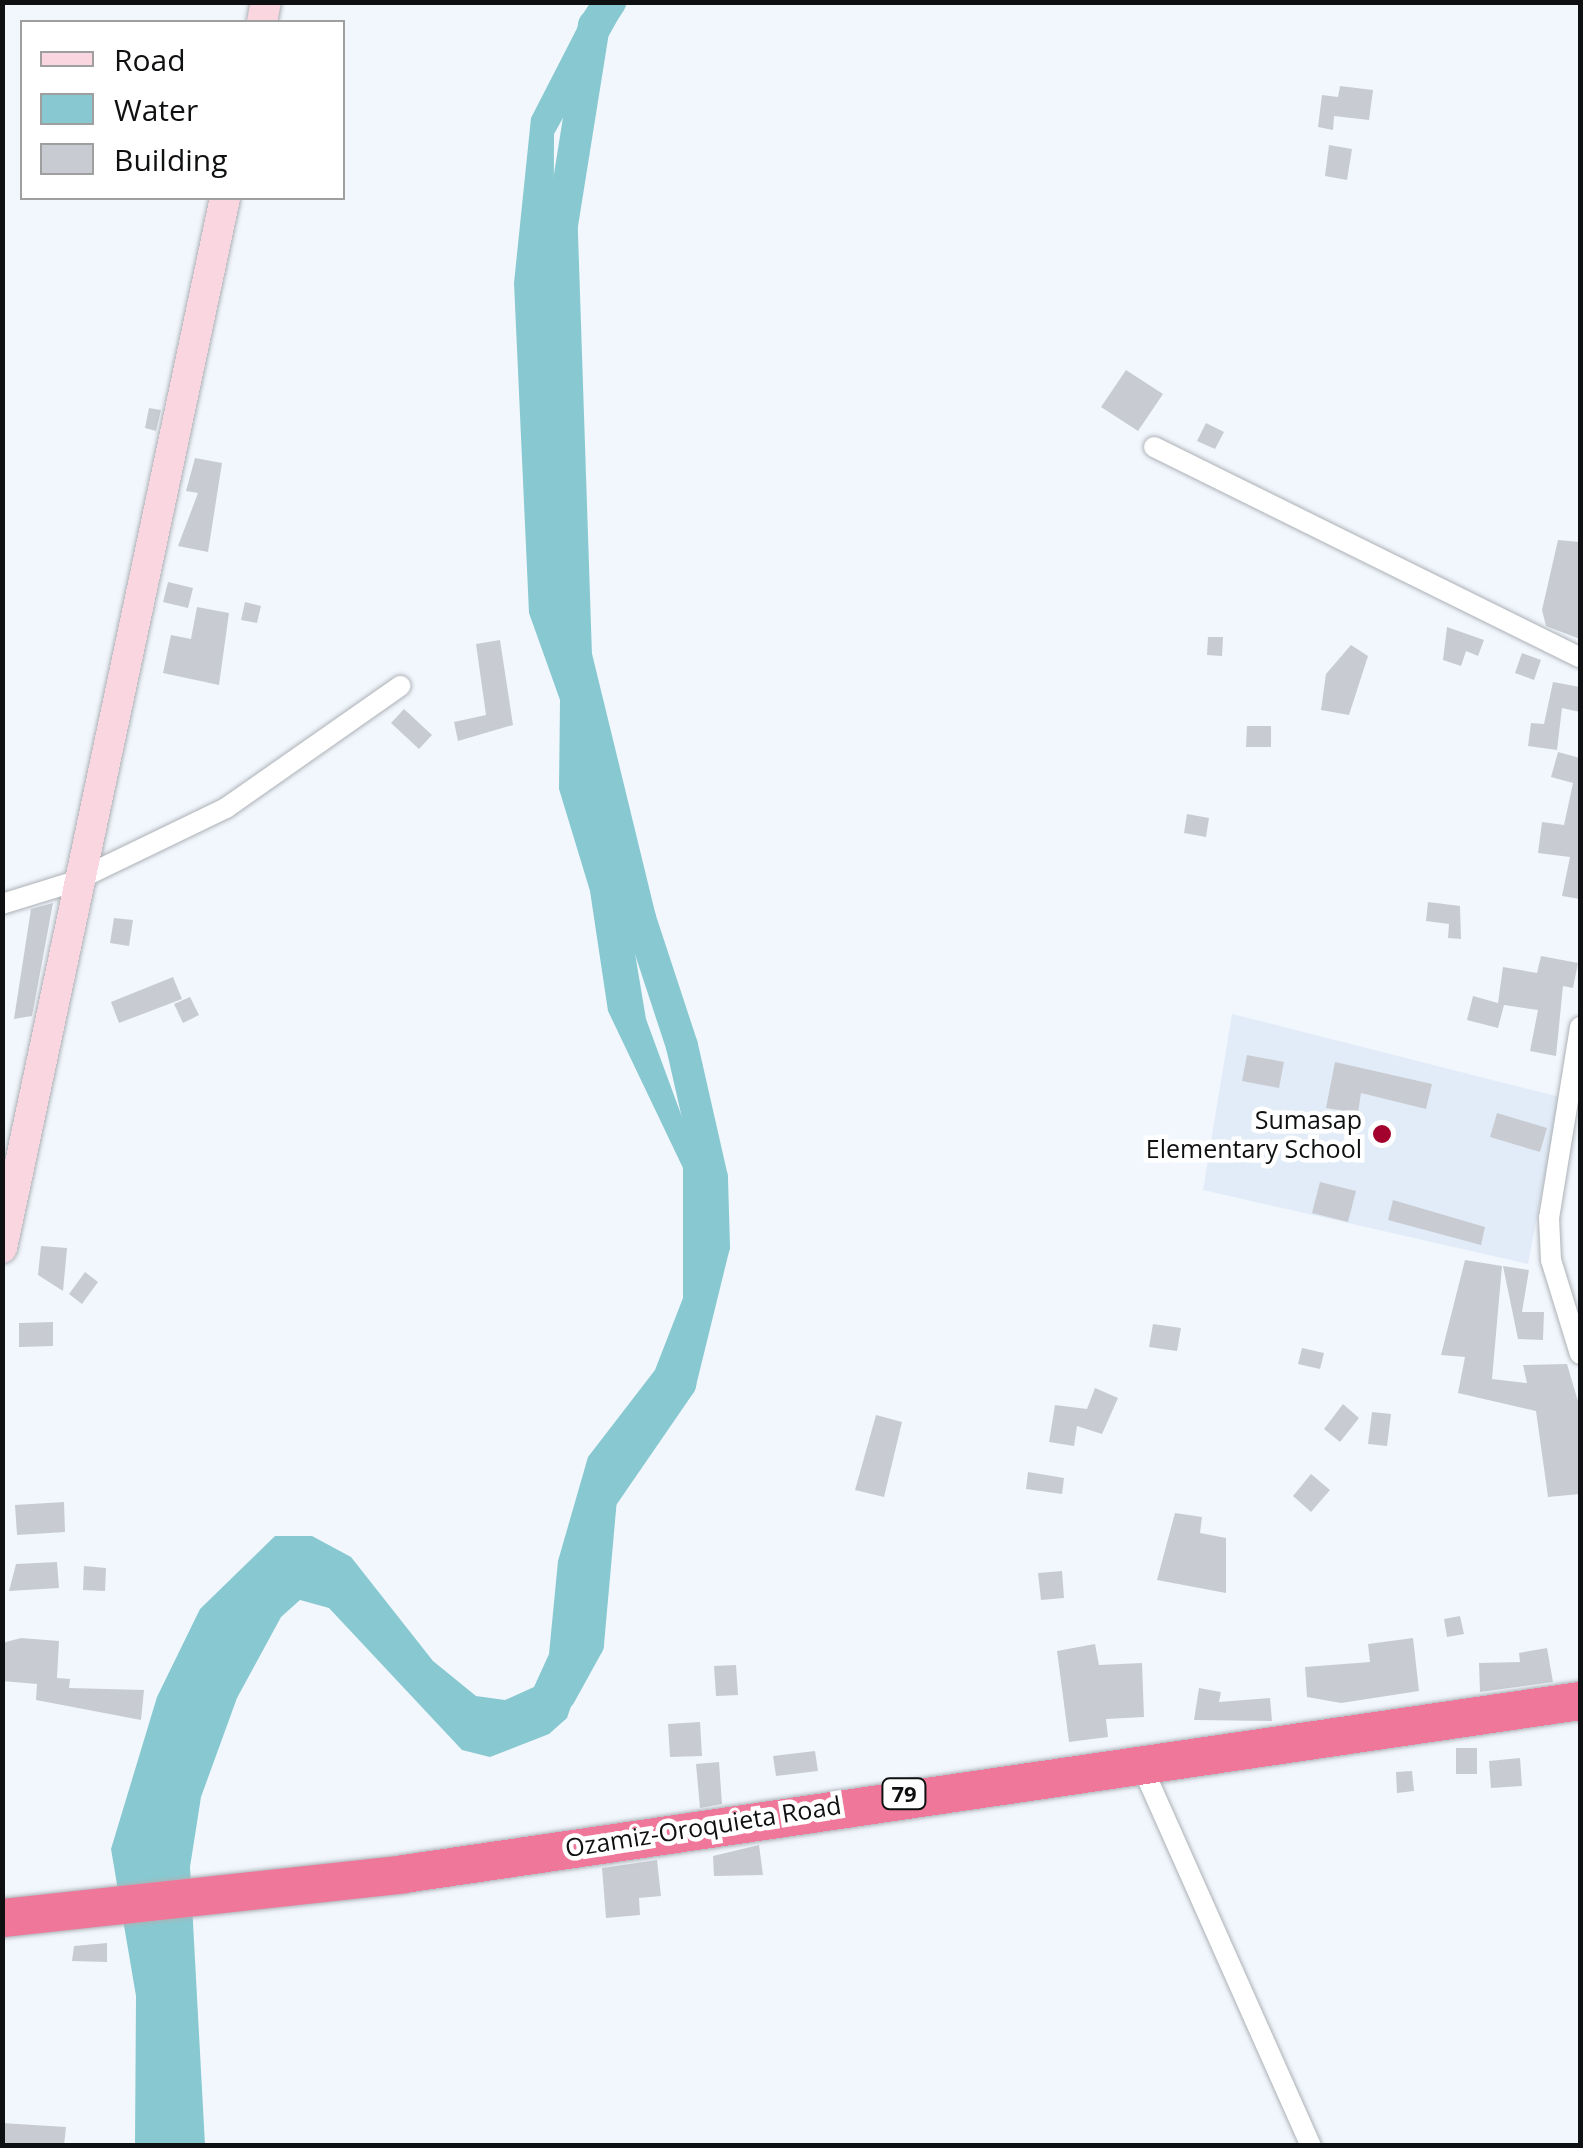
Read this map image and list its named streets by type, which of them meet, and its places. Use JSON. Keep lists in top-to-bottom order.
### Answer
{
  "streets": {
    "highway": ["79", "Ozamiz-Oroquieta Road"]
  },
  "places": ["Sumasap Elementary School"],
  "legend": ["Road", "Water", "Building"]
}
